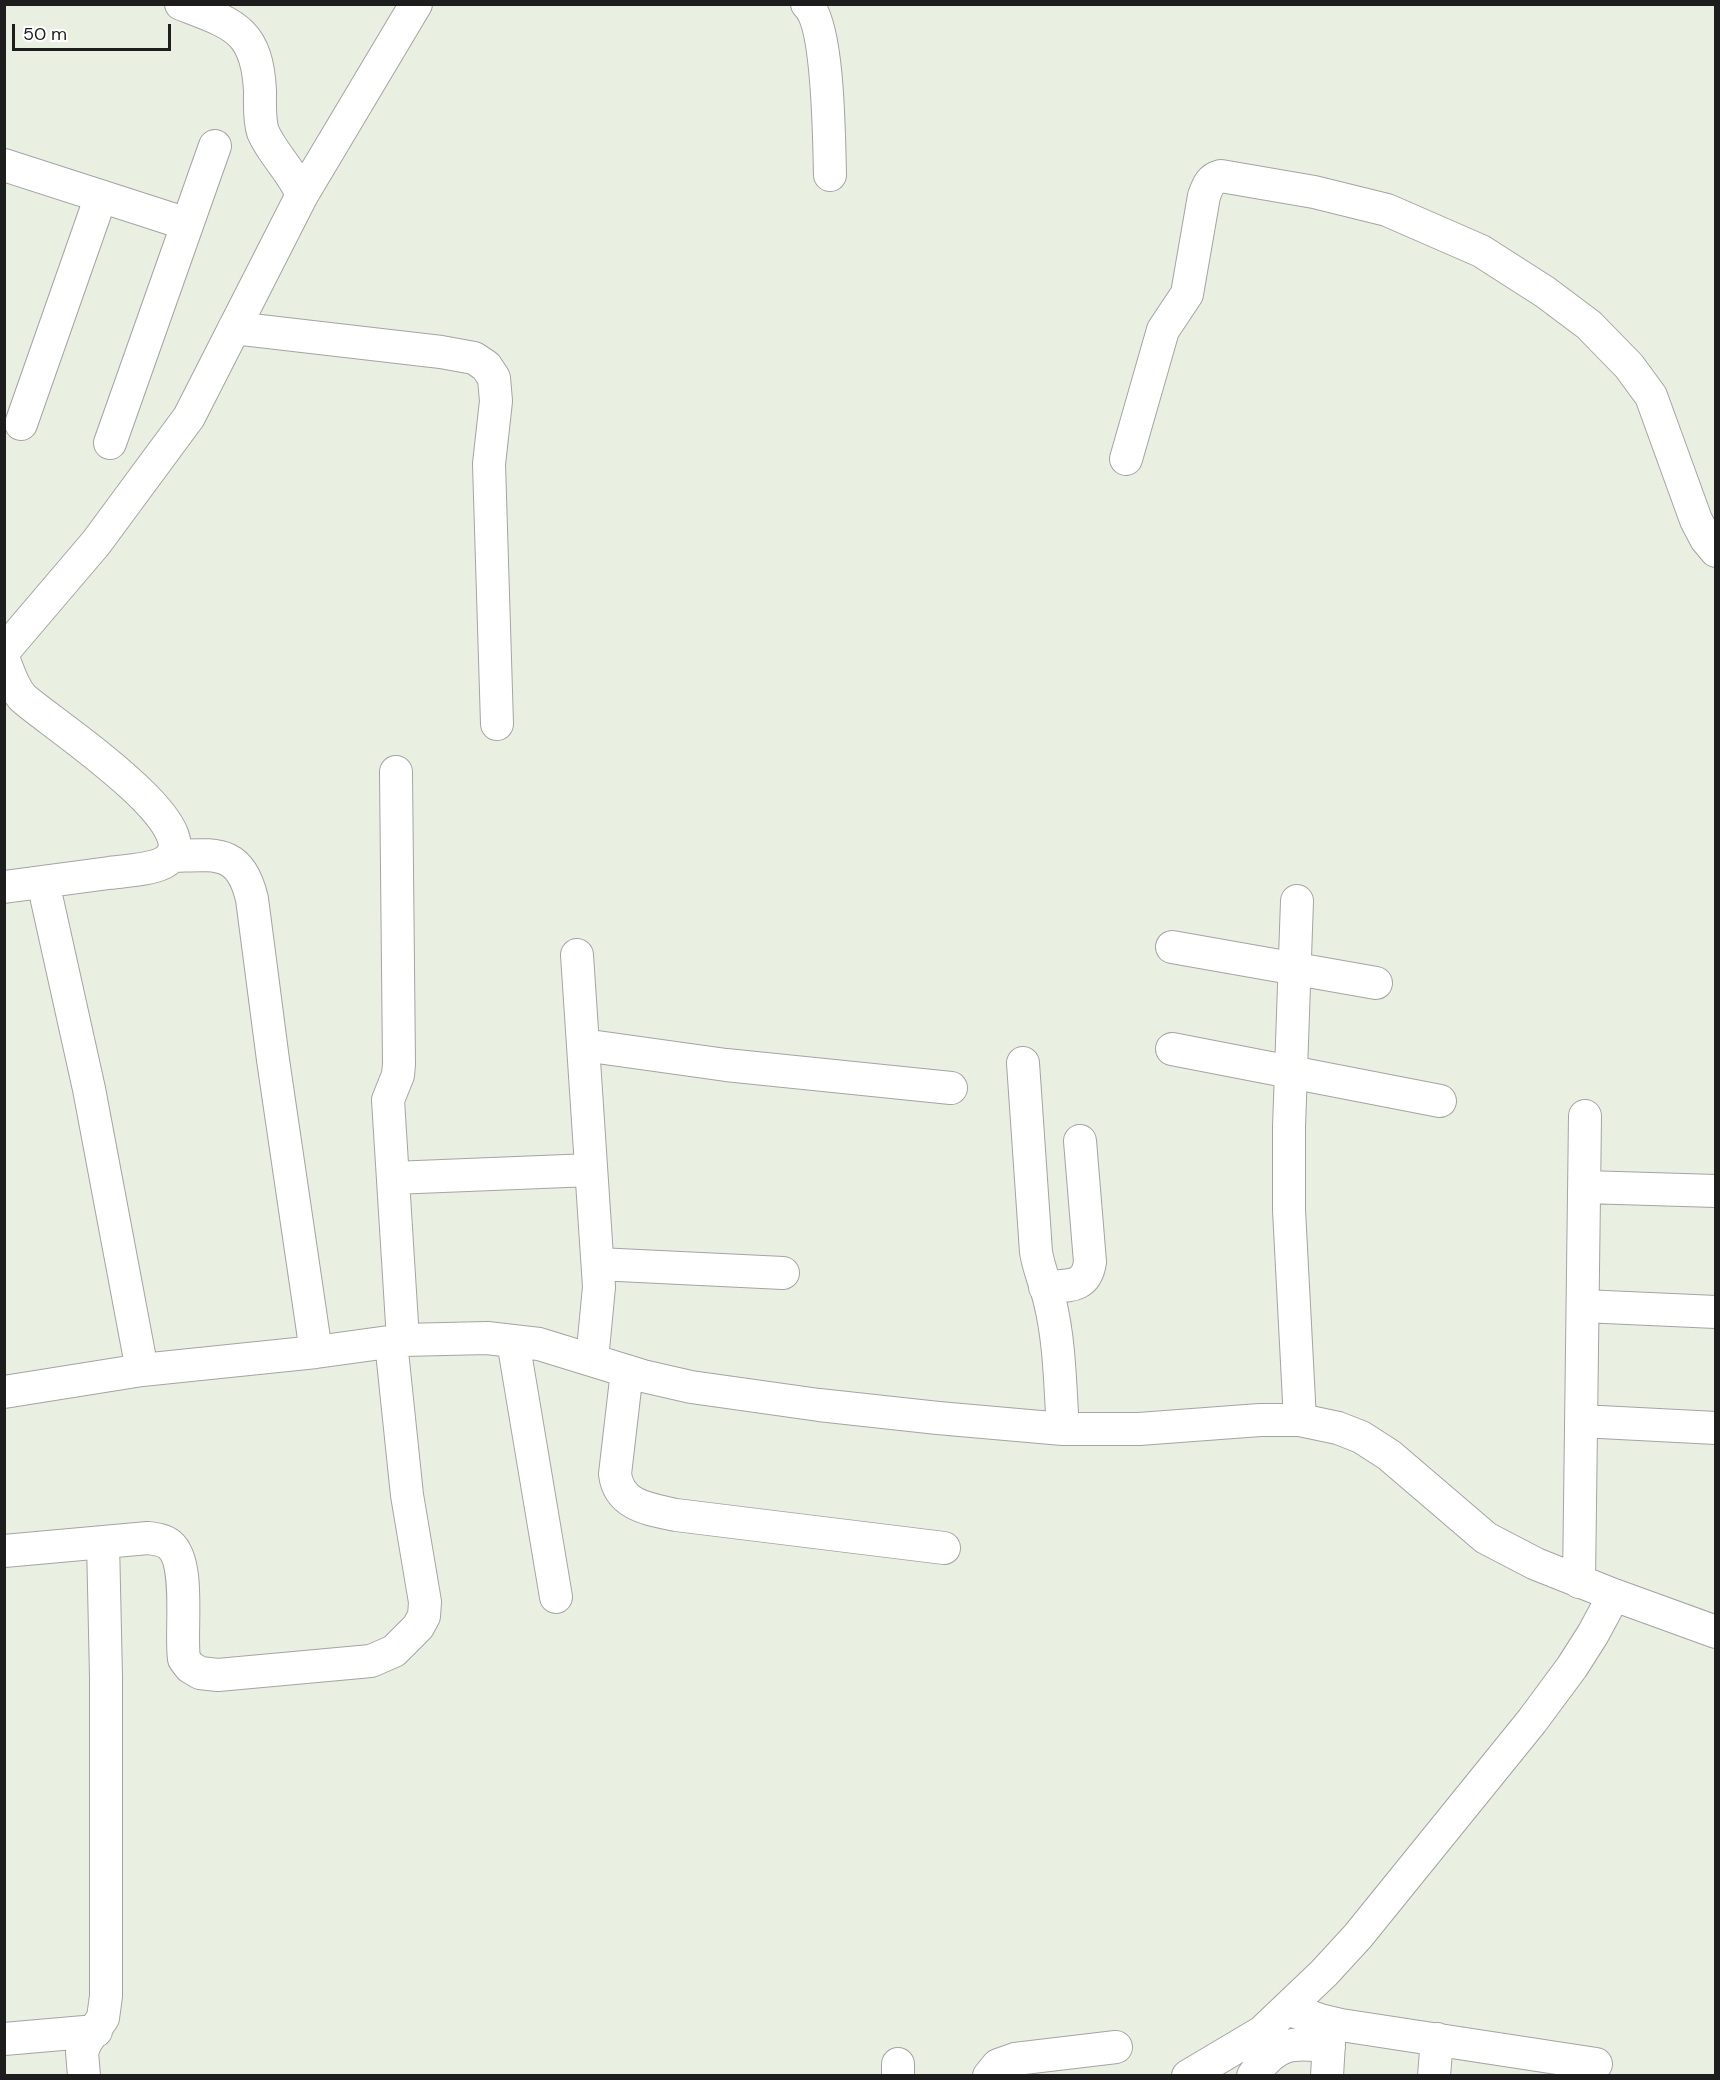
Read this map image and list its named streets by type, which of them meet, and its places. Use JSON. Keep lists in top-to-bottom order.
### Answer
{
  "scale_bar": "50 m"
}
